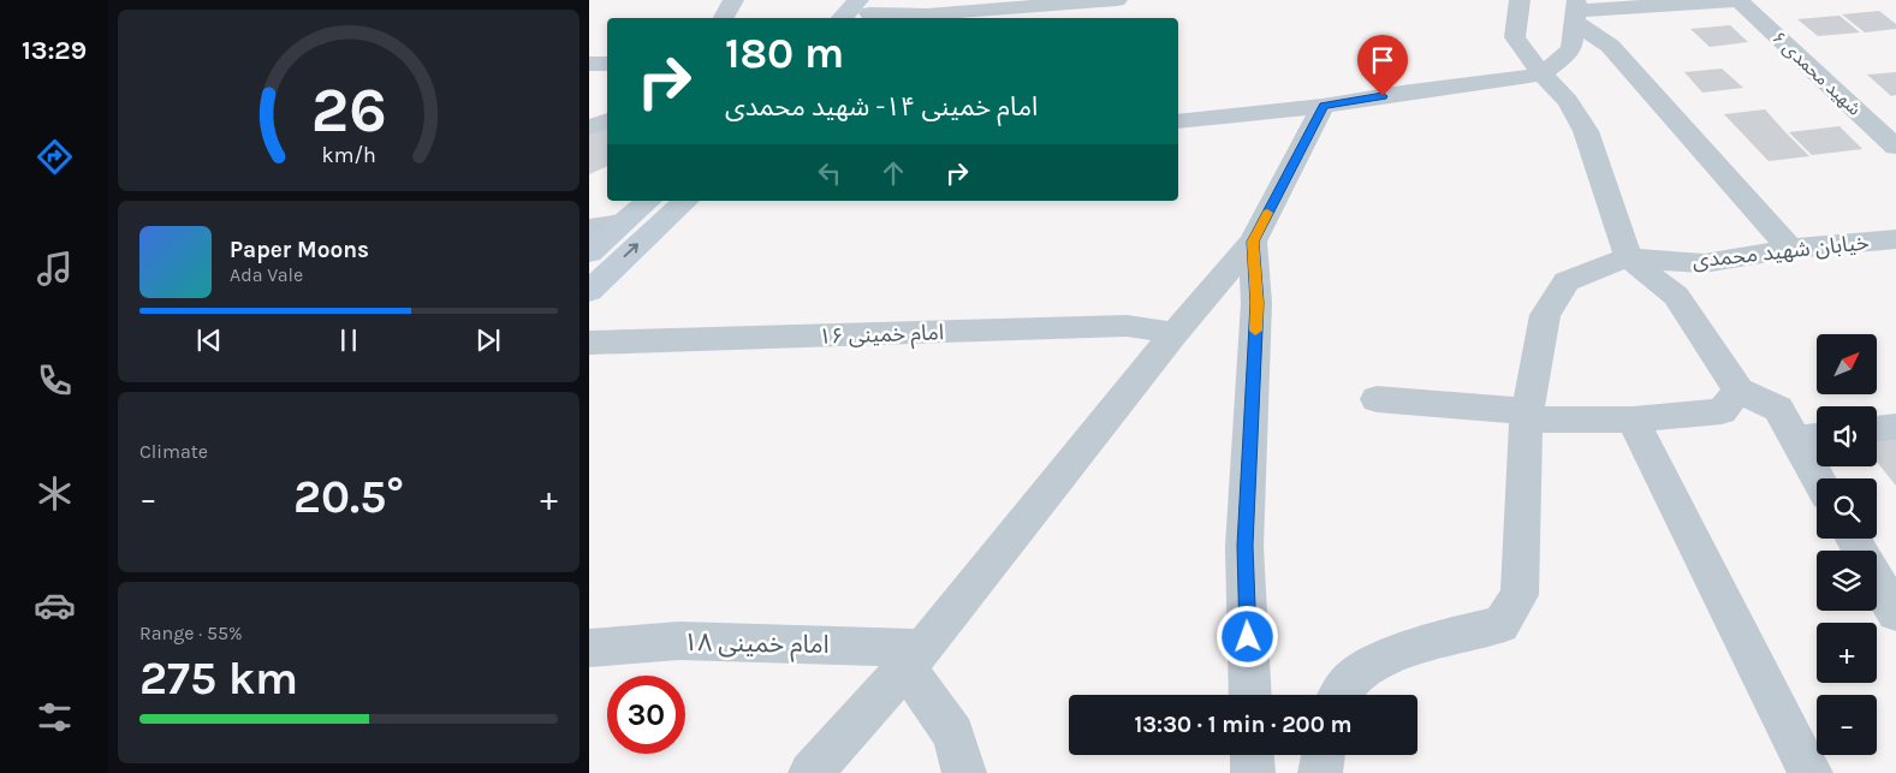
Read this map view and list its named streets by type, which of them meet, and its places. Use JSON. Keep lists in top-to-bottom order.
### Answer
{
  "streets": {
    "street": [
      "شهید محمدی ۶",
      "خیابان شهید محمدی",
      "امام خمینی ۱۶",
      "امام خمینی ۱۸"
    ]
  },
  "north": "top right",
  "page": {
    "tabs": "13:29",
    "turn": ["180 m", "امام خمینی ۱۴- شهید محمدی"],
    "song": ["Paper Moons", "Ada Vale"],
    "map_buttons": ["+", "−"],
    "tile": [
      "Climate",
      ["Range · 55%", "275 km"]
    ],
    "heat": ["−", "20.5°", "+"],
    "limit": "30",
    "trip": "13:30 · 1 min · 200 m",
    "gauge": ["26", "km/h"]
  }
}
